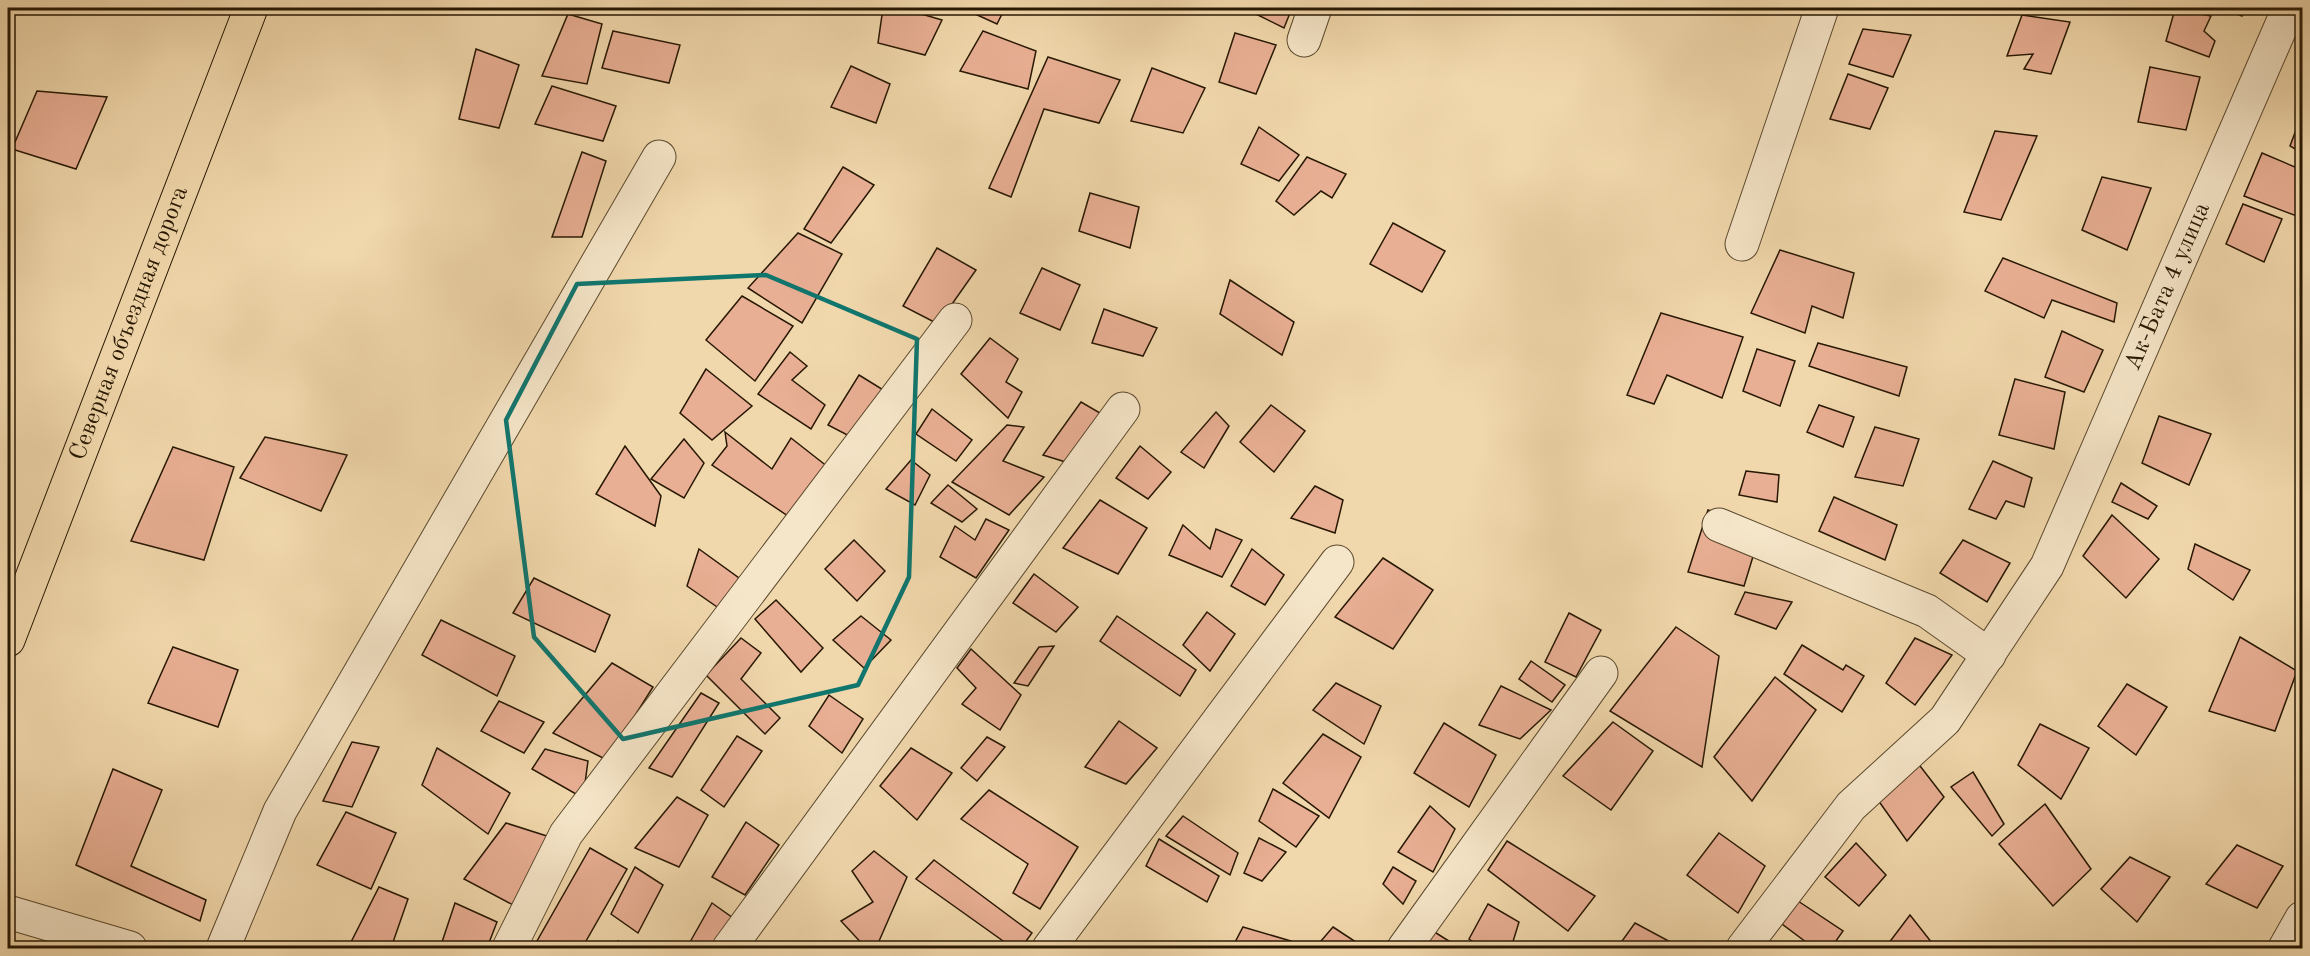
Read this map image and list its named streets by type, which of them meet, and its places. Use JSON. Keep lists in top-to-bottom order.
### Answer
{
  "streets": {
    "highway": ["Северная объездная дорога"],
    "street": ["Ак-Бата 4 улица"]
  }
}
